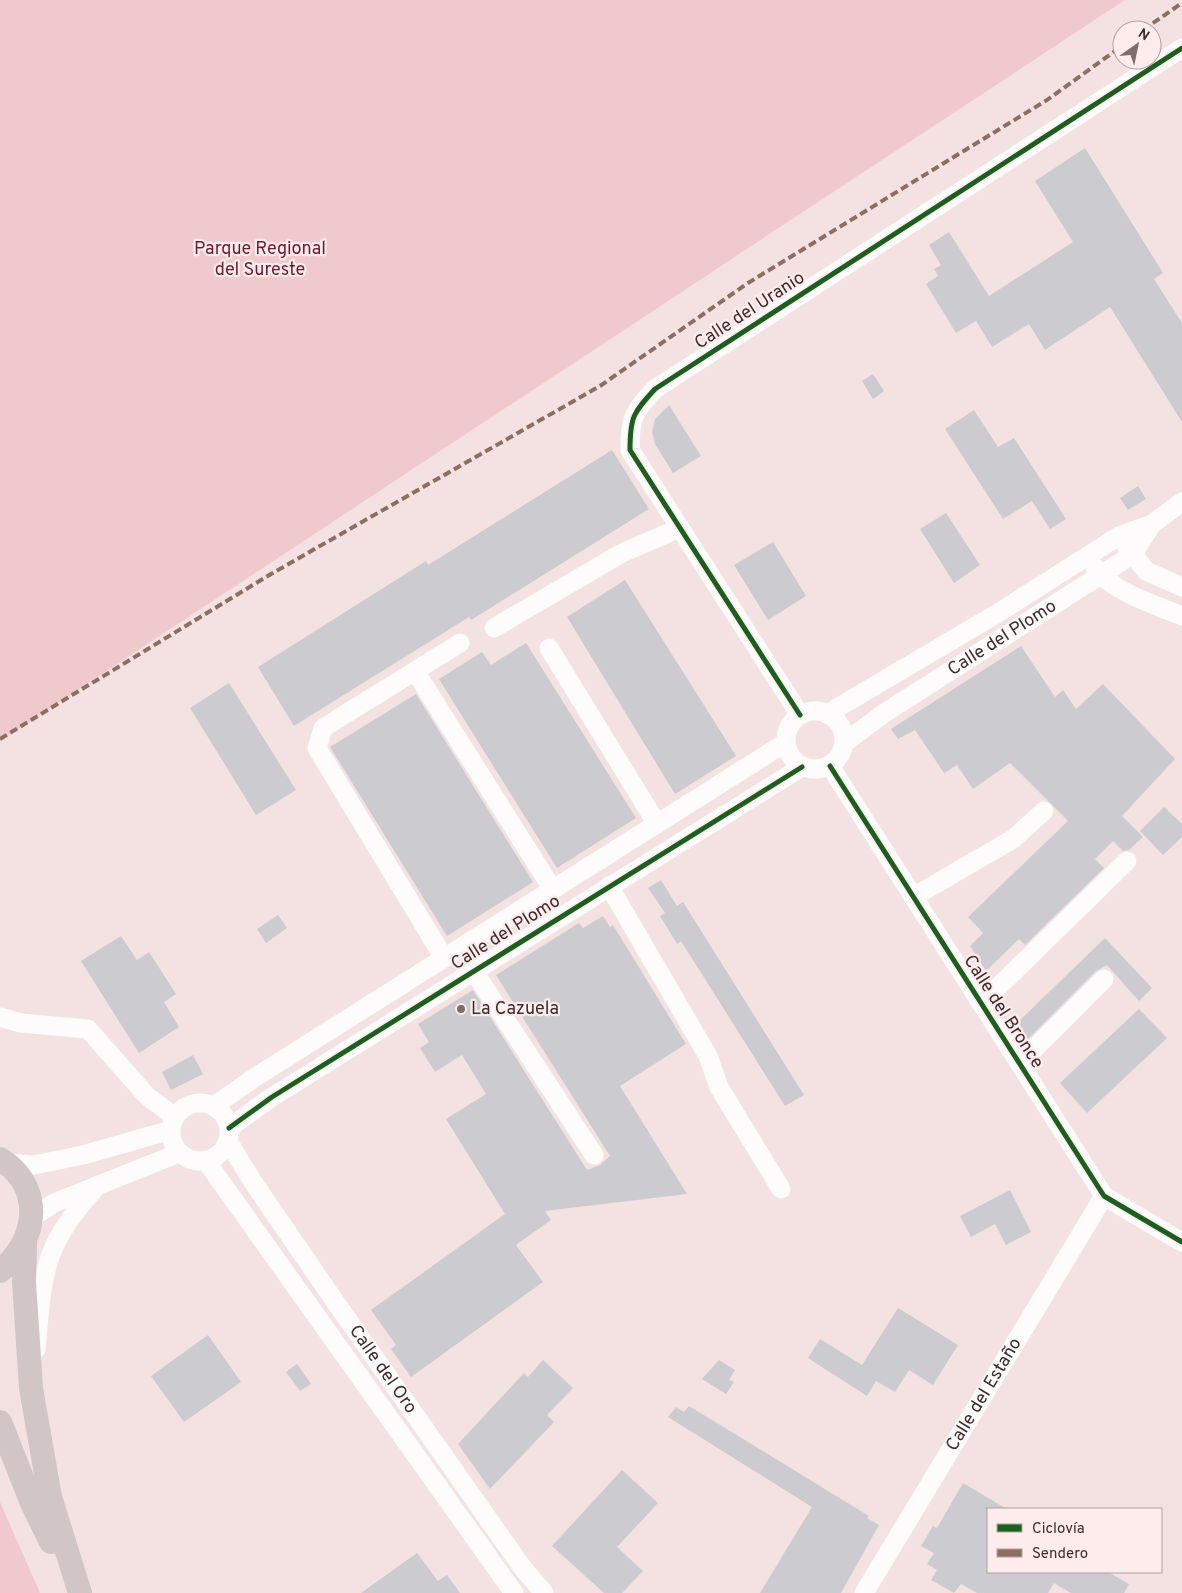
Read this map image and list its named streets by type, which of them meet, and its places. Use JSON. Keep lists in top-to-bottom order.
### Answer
{
  "streets": {
    "street": [
      "Calle del Uranio",
      "Calle del Plomo",
      "Calle del Bronce",
      "Calle del Oro",
      "Calle del Estaño"
    ]
  },
  "crossings": [
    ["Calle del Uranio", "Calle del Plomo"],
    ["Calle del Uranio", "Calle del Bronce"],
    ["Calle del Plomo", "Calle del Bronce"],
    ["Calle del Plomo", "Calle del Oro"],
    ["Calle del Bronce", "Calle del Estaño"]
  ],
  "parks": ["Parque Regional del Sureste"],
  "places": ["La Cazuela"],
  "legend": ["Ciclovía", "Sendero"],
  "north": "top right"
}
